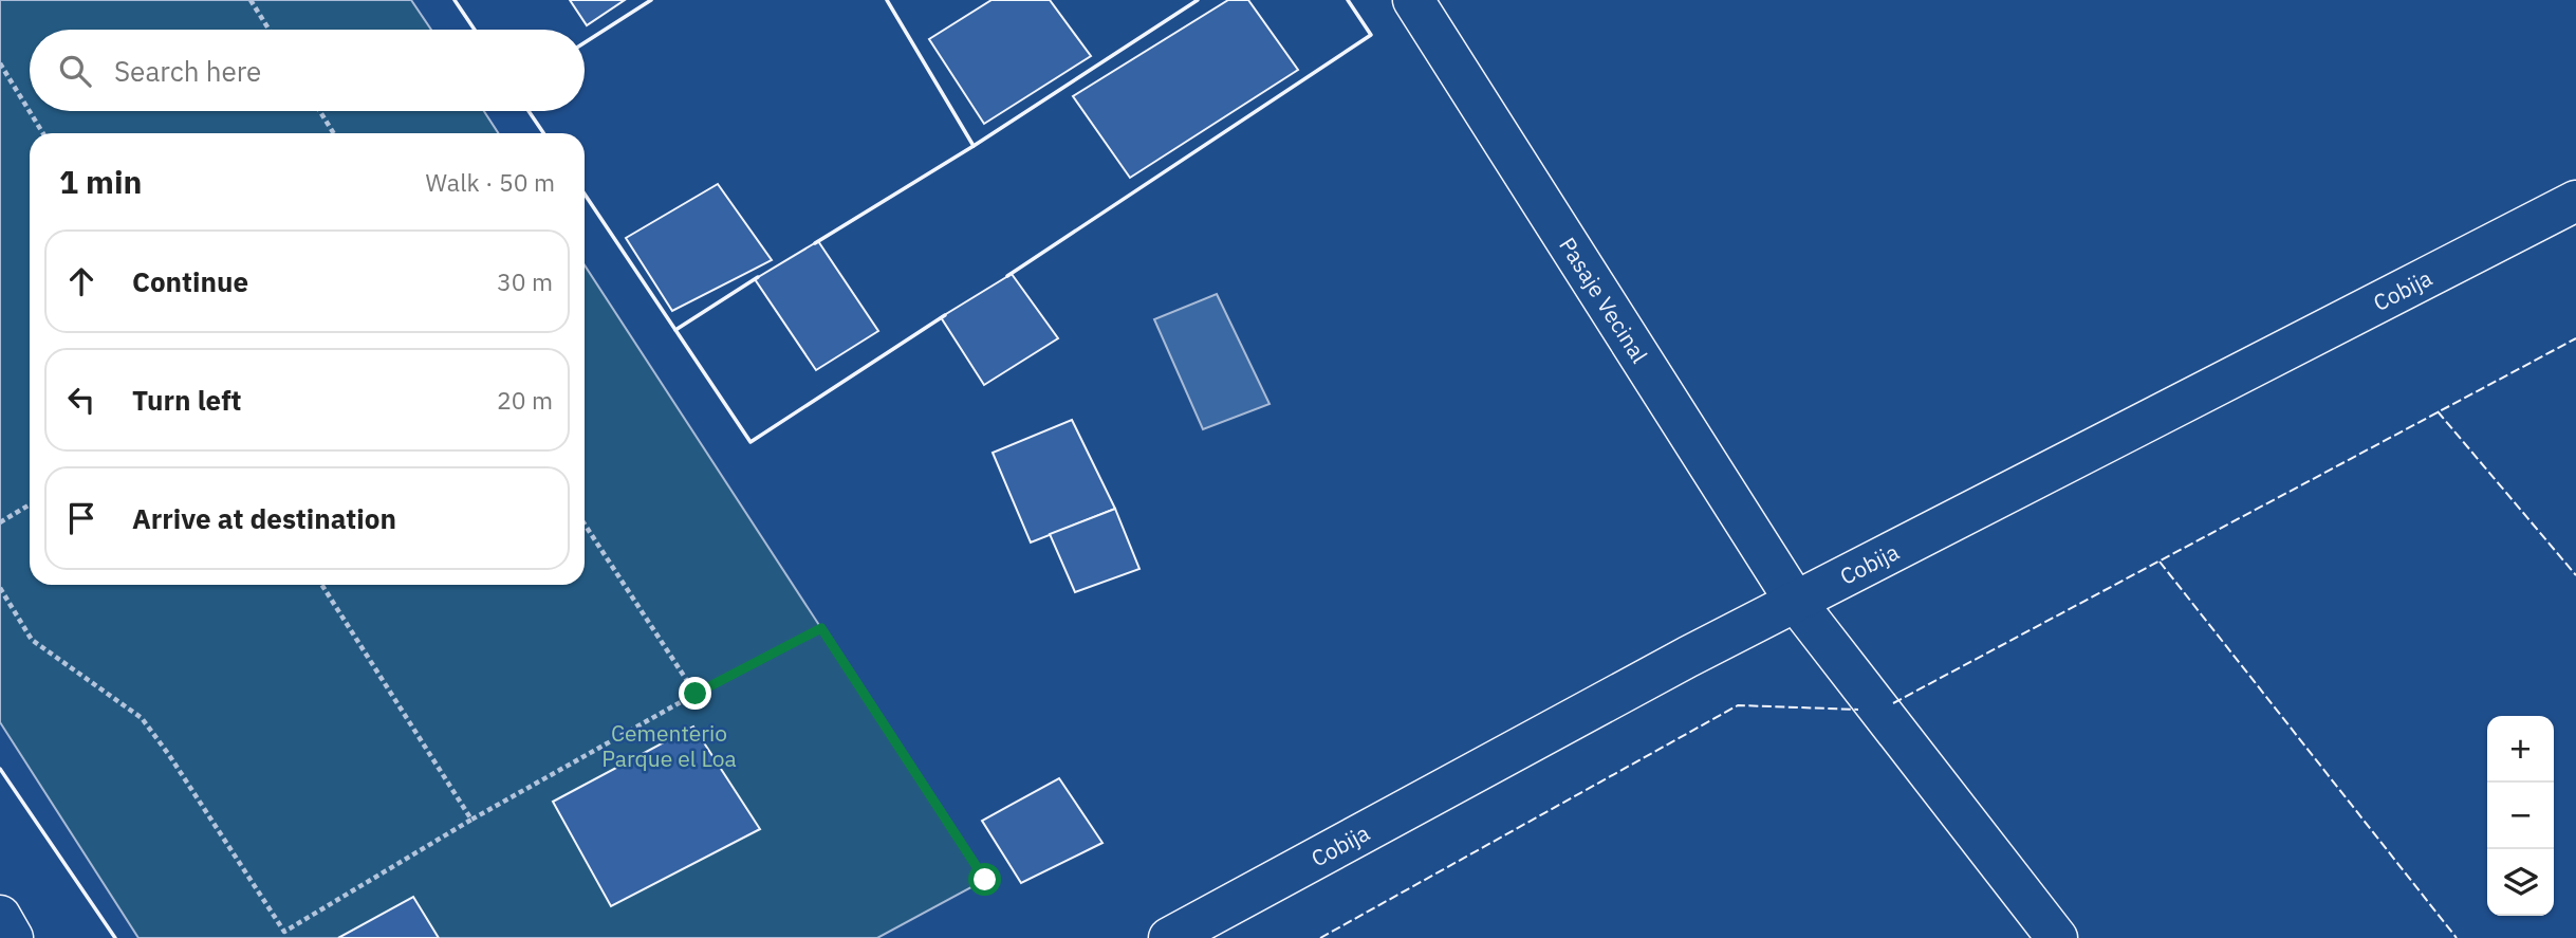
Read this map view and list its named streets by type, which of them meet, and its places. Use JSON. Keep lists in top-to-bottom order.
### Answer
{
  "streets": {
    "street": ["Cobija", "Pasaje Vecinal"]
  },
  "crossings": [
    ["Cobija", "Pasaje Vecinal"]
  ],
  "parks": ["Cementerio Parque el Loa"],
  "page": {
    "search": "Search here",
    "heading": ["1 min", "Walk · 50 m"],
    "list": [
      ["Continue", "30 m"],
      ["Turn left", "20 m"],
      "Arrive at destination"
    ],
    "map_buttons": ["+", "−"]
  }
}
